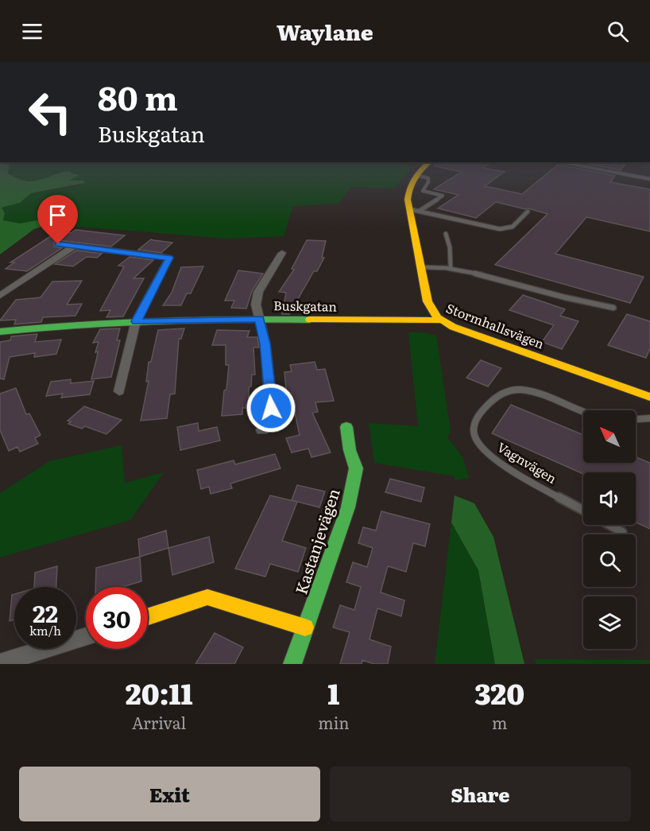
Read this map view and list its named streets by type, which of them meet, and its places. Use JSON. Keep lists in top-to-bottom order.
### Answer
{
  "streets": {
    "street": ["Buskgatan", "Stormhallsvägen", "Kastanjevägen"],
    "lane": ["Vagnvägen"]
  },
  "crossings": [
    ["Buskgatan", "Stormhallsvägen"]
  ],
  "north": "top left",
  "page": {
    "header": "Waylane",
    "turn": ["80 m", "Buskgatan"],
    "speed": "22 km/h",
    "limit": "30",
    "eta": [
      "20:11",
      "Arrival",
      "1",
      "min",
      "320",
      "m"
    ],
    "buttons": ["Exit", "Share"]
  }
}
